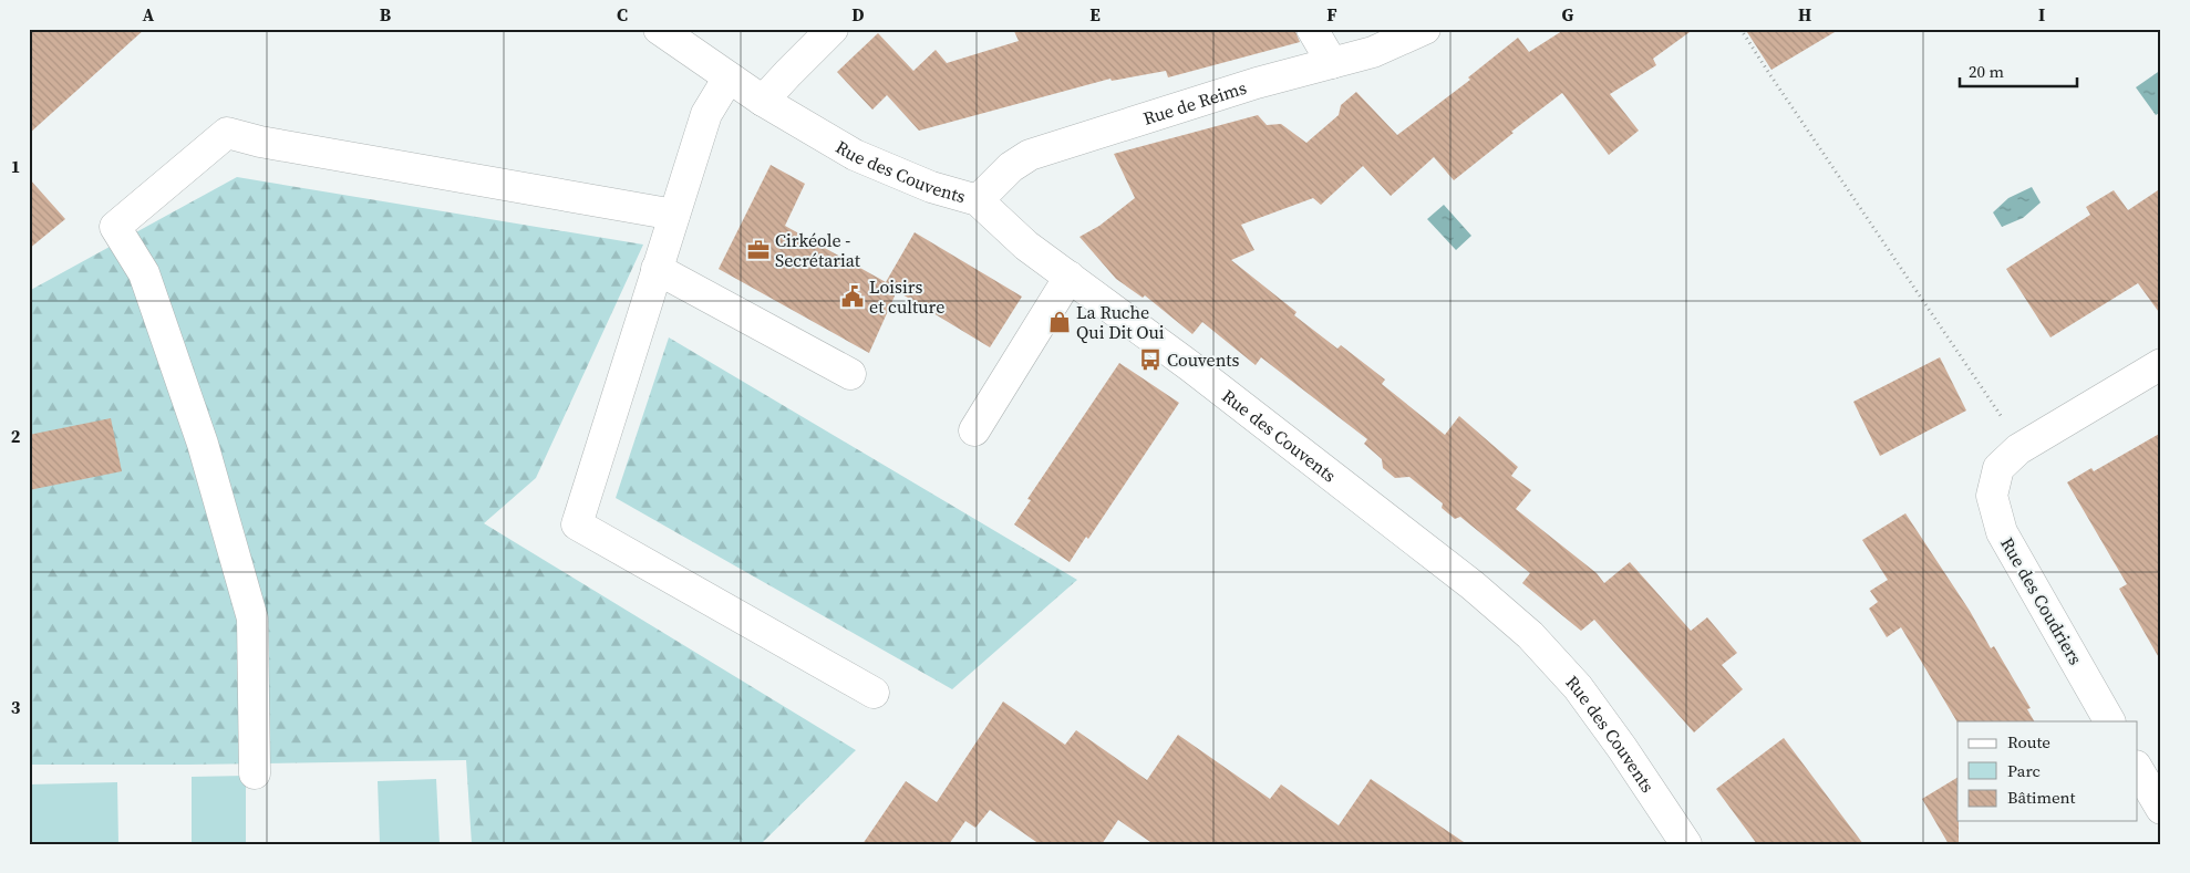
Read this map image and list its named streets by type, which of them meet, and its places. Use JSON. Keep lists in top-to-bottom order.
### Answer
{
  "streets": {
    "street": ["Rue de Reims", "Rue des Couvents", "Rue des Coudriers"]
  },
  "crossings": [
    ["Rue de Reims", "Rue des Couvents"]
  ],
  "places": {
    "office": ["Cirkéole - Secrétariat"],
    "public building": ["Loisirs et culture"],
    "shop": ["La Ruche Qui Dit Oui"],
    "bus stop": ["Couvents"]
  },
  "legend": ["Route", "Parc", "Bâtiment"],
  "scale_bar": "20 m",
  "grid": {
    "columns": [
      "A",
      "B",
      "C",
      "D",
      "E",
      "F",
      "G",
      "H",
      "I"
    ],
    "rows": ["1", "2", "3"]
  }
}
